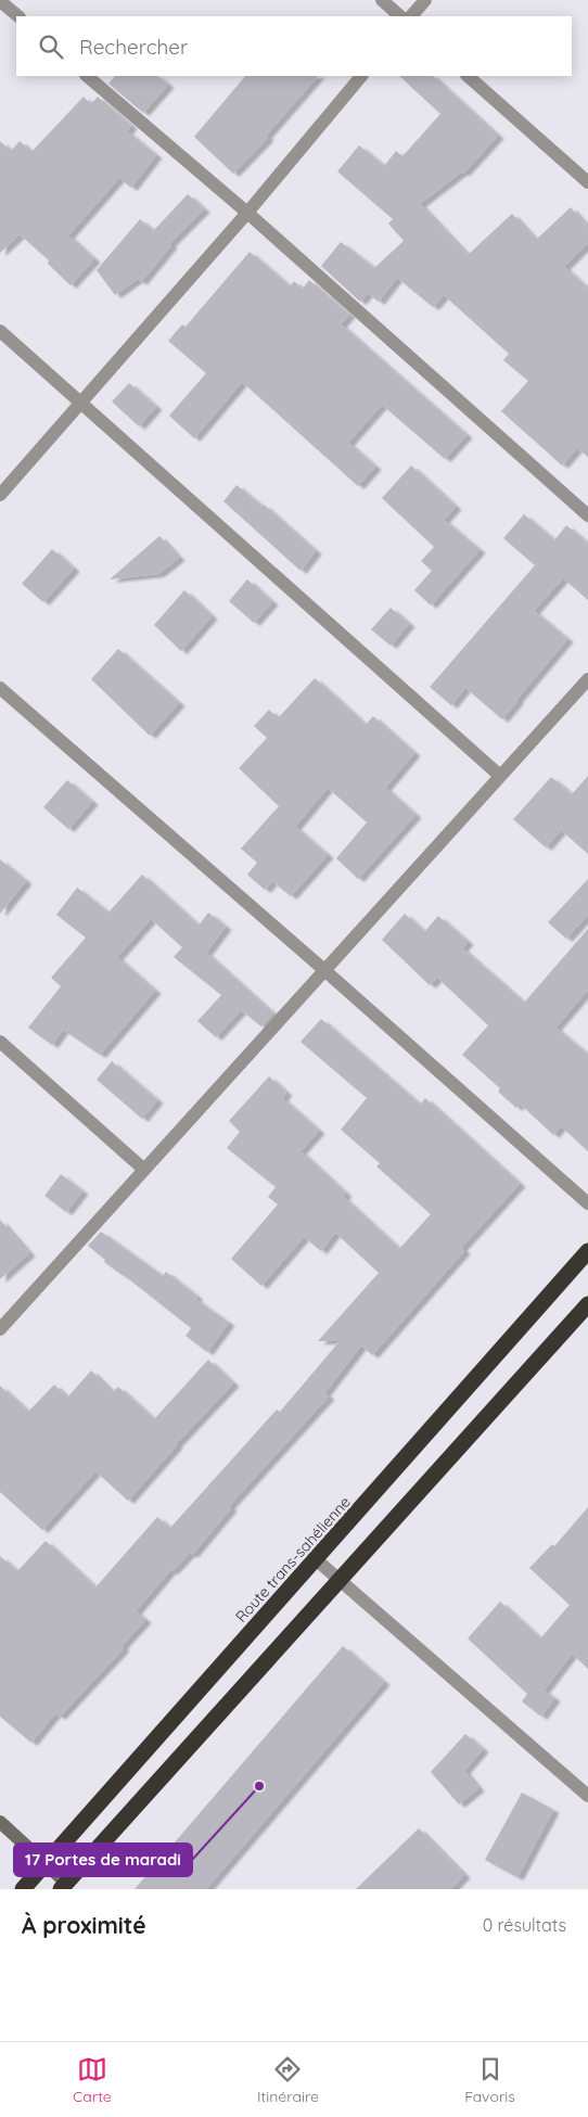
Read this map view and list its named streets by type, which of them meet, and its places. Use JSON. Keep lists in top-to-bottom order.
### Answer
{
  "streets": {
    "highway": ["Route trans-sahélienne"]
  },
  "places": ["17 Portes de maradi"],
  "page": {
    "search": "Rechercher",
    "heading": ["À proximité", "0 résultats"],
    "nav": ["Carte", "Itinéraire", "Favoris"]
  }
}
